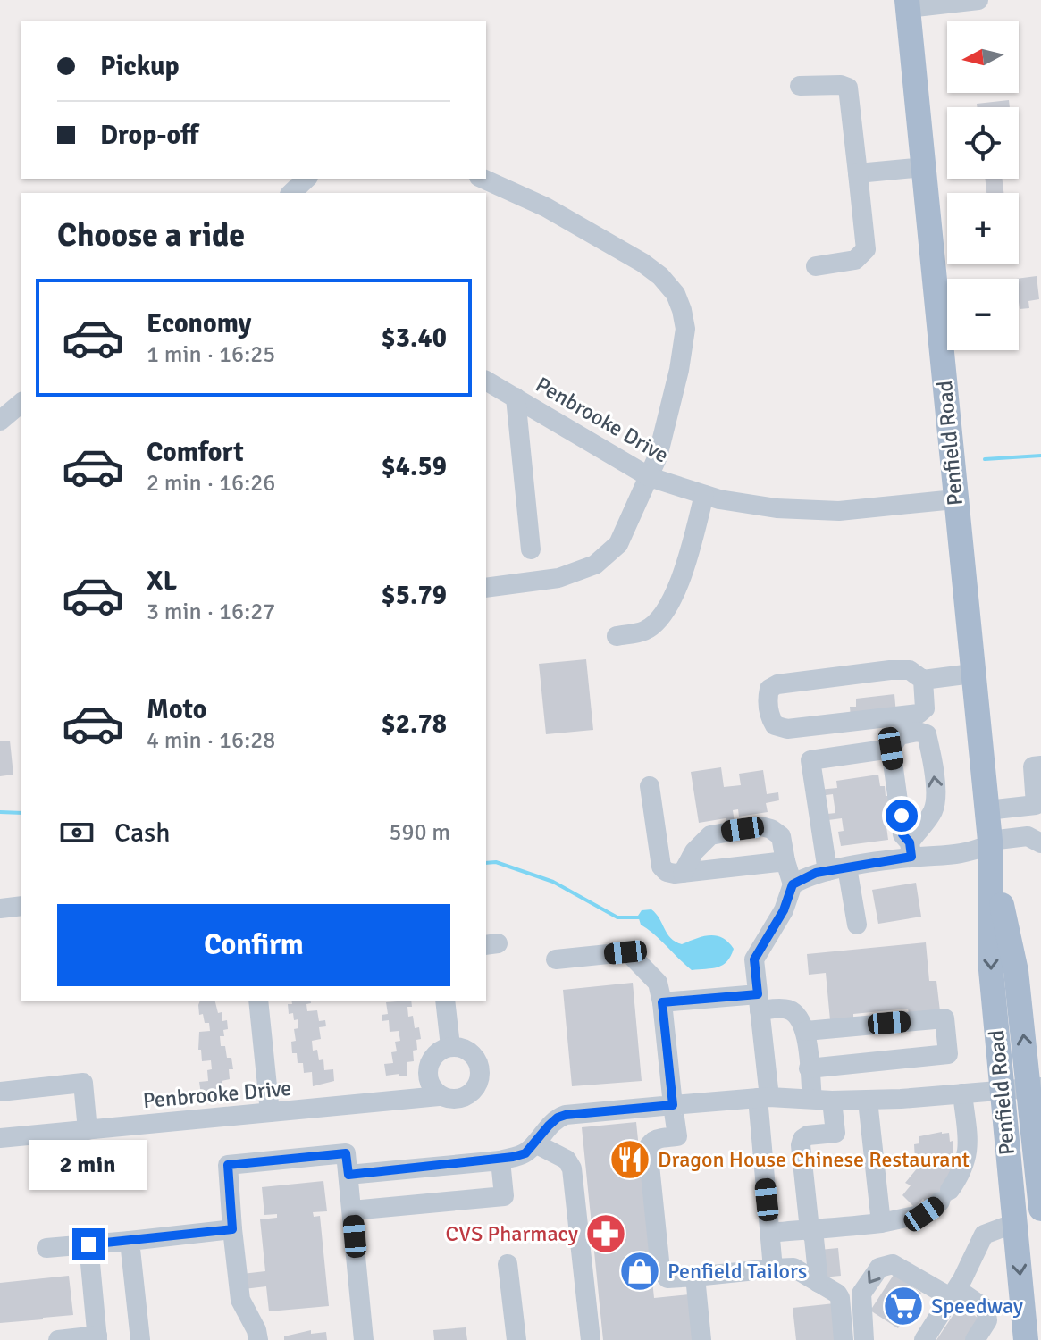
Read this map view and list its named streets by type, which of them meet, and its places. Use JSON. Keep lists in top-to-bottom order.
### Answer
{
  "streets": {
    "main road": ["Penfield Road"],
    "street": ["Penbrooke Drive"]
  },
  "crossings": [
    ["Penbrooke Drive", "Penfield Road"]
  ],
  "places": {
    "restaurant": ["Dragon House Chinese Restaurant"],
    "pharmacy": ["CVS Pharmacy"],
    "shop": ["Penfield Tailors"],
    "supermarket": ["Speedway"]
  },
  "north": "left",
  "page": {
    "map_buttons": ["+", "−"],
    "banner": ["Pickup", "Drop-off"],
    "heading": "Choose a ride",
    "list": [
      {
        "name": "Economy",
        "note": "1 min · 16:25",
        "value": "$3.40"
      },
      {
        "name": "Comfort",
        "note": "2 min · 16:26",
        "value": "$4.59"
      },
      {
        "name": "XL",
        "note": "3 min · 16:27",
        "value": "$5.79"
      },
      {
        "name": "Moto",
        "note": "4 min · 16:28",
        "value": "$2.78"
      }
    ],
    "pay": ["Cash", "590 m"],
    "buttons": "Confirm",
    "bubble": "2 min"
  }
}
